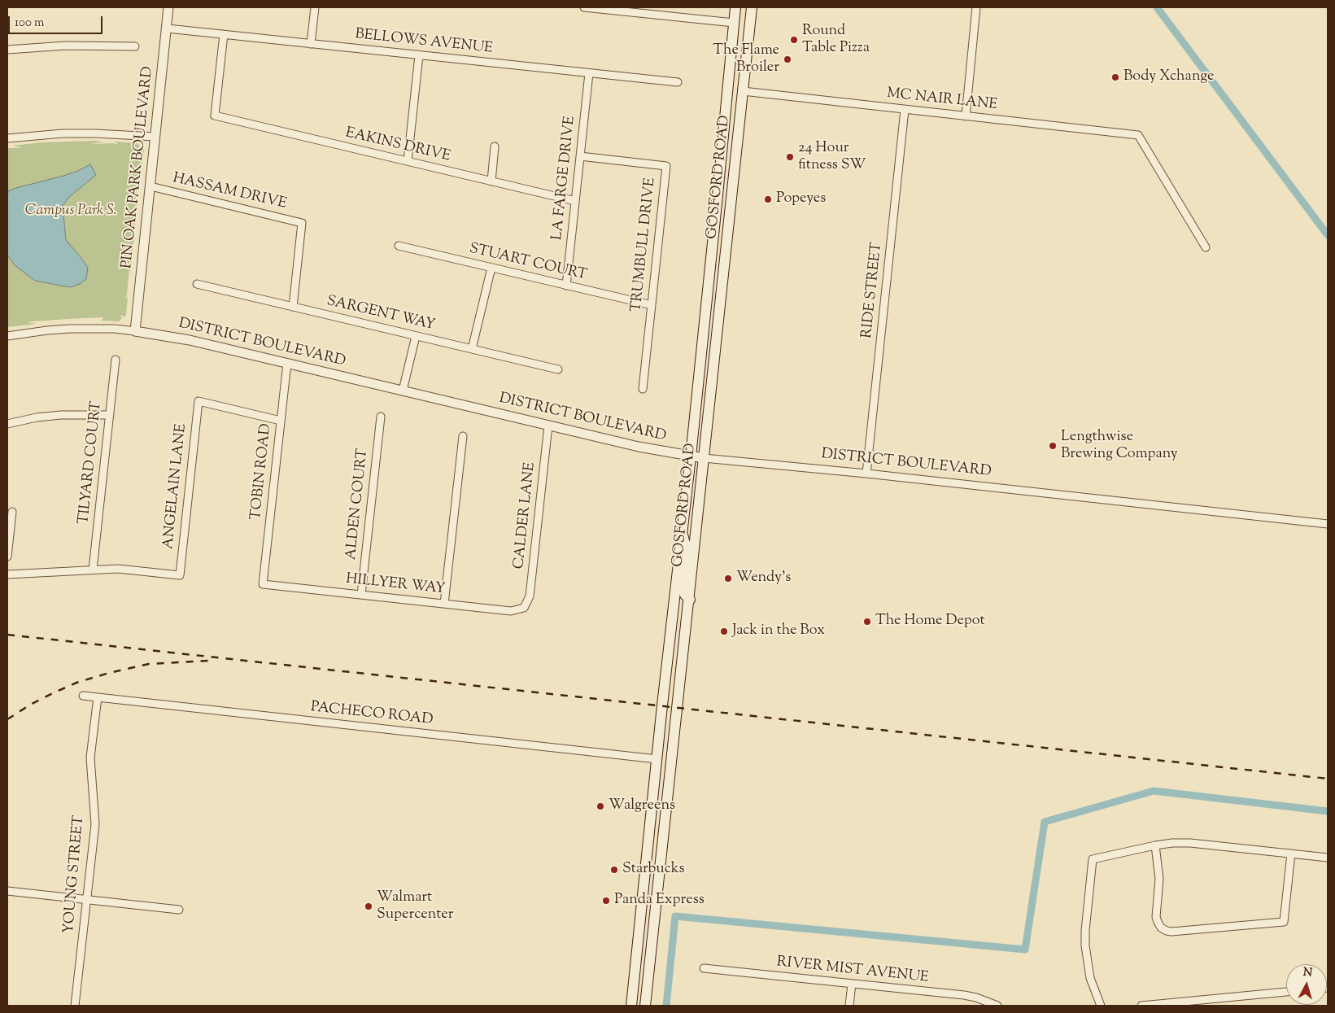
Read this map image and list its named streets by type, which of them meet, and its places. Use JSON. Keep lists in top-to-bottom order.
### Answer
{
  "streets": {
    "main road": ["GOSFORD ROAD"],
    "street": [
      "BELLOWS AVENUE",
      "MC NAIR LANE",
      "EAKINS DRIVE",
      "PIN OAK PARK BOULEVARD",
      "LA FARGE DRIVE",
      "HASSAM DRIVE",
      "TRUMBULL DRIVE",
      "STUART COURT",
      "RIDE STREET",
      "SARGENT WAY",
      "DISTRICT BOULEVARD",
      "TILYARD COURT",
      "TOBIN ROAD",
      "ANGELAIN LANE",
      "ALDEN COURT",
      "CALDER LANE",
      "HILLYER WAY",
      "PACHECO ROAD",
      "YOUNG STREET",
      "RIVER MIST AVENUE"
    ]
  },
  "crossings": [
    ["BELLOWS AVENUE", "EAKINS DRIVE"],
    ["BELLOWS AVENUE", "PIN OAK PARK BOULEVARD"],
    ["BELLOWS AVENUE", "LA FARGE DRIVE"],
    ["MC NAIR LANE", "GOSFORD ROAD"],
    ["MC NAIR LANE", "RIDE STREET"],
    ["EAKINS DRIVE", "LA FARGE DRIVE"],
    ["PIN OAK PARK BOULEVARD", "HASSAM DRIVE"],
    ["PIN OAK PARK BOULEVARD", "DISTRICT BOULEVARD"],
    ["GOSFORD ROAD", "DISTRICT BOULEVARD"],
    ["GOSFORD ROAD", "PACHECO ROAD"],
    ["LA FARGE DRIVE", "TRUMBULL DRIVE"],
    ["LA FARGE DRIVE", "STUART COURT"],
    ["HASSAM DRIVE", "SARGENT WAY"],
    ["TRUMBULL DRIVE", "STUART COURT"],
    ["RIDE STREET", "DISTRICT BOULEVARD"],
    ["DISTRICT BOULEVARD", "TOBIN ROAD"],
    ["DISTRICT BOULEVARD", "CALDER LANE"],
    ["TILYARD COURT", "ANGELAIN LANE"],
    ["TOBIN ROAD", "ANGELAIN LANE"],
    ["TOBIN ROAD", "HILLYER WAY"],
    ["ALDEN COURT", "HILLYER WAY"],
    ["CALDER LANE", "HILLYER WAY"],
    ["PACHECO ROAD", "YOUNG STREET"]
  ],
  "parks": ["Campus Park S."],
  "places": [
    "Round Table Pizza",
    "The Flame Broiler",
    "Body Xchange",
    "24 Hour fitness SW",
    "Popeyes",
    "Lengthwise Brewing Company",
    "Wendy's",
    "The Home Depot",
    "Jack in the Box",
    "Walgreens",
    "Starbucks",
    "Panda Express",
    "Walmart Supercenter"
  ],
  "scale_bar": "100 m",
  "north": "top"
}
